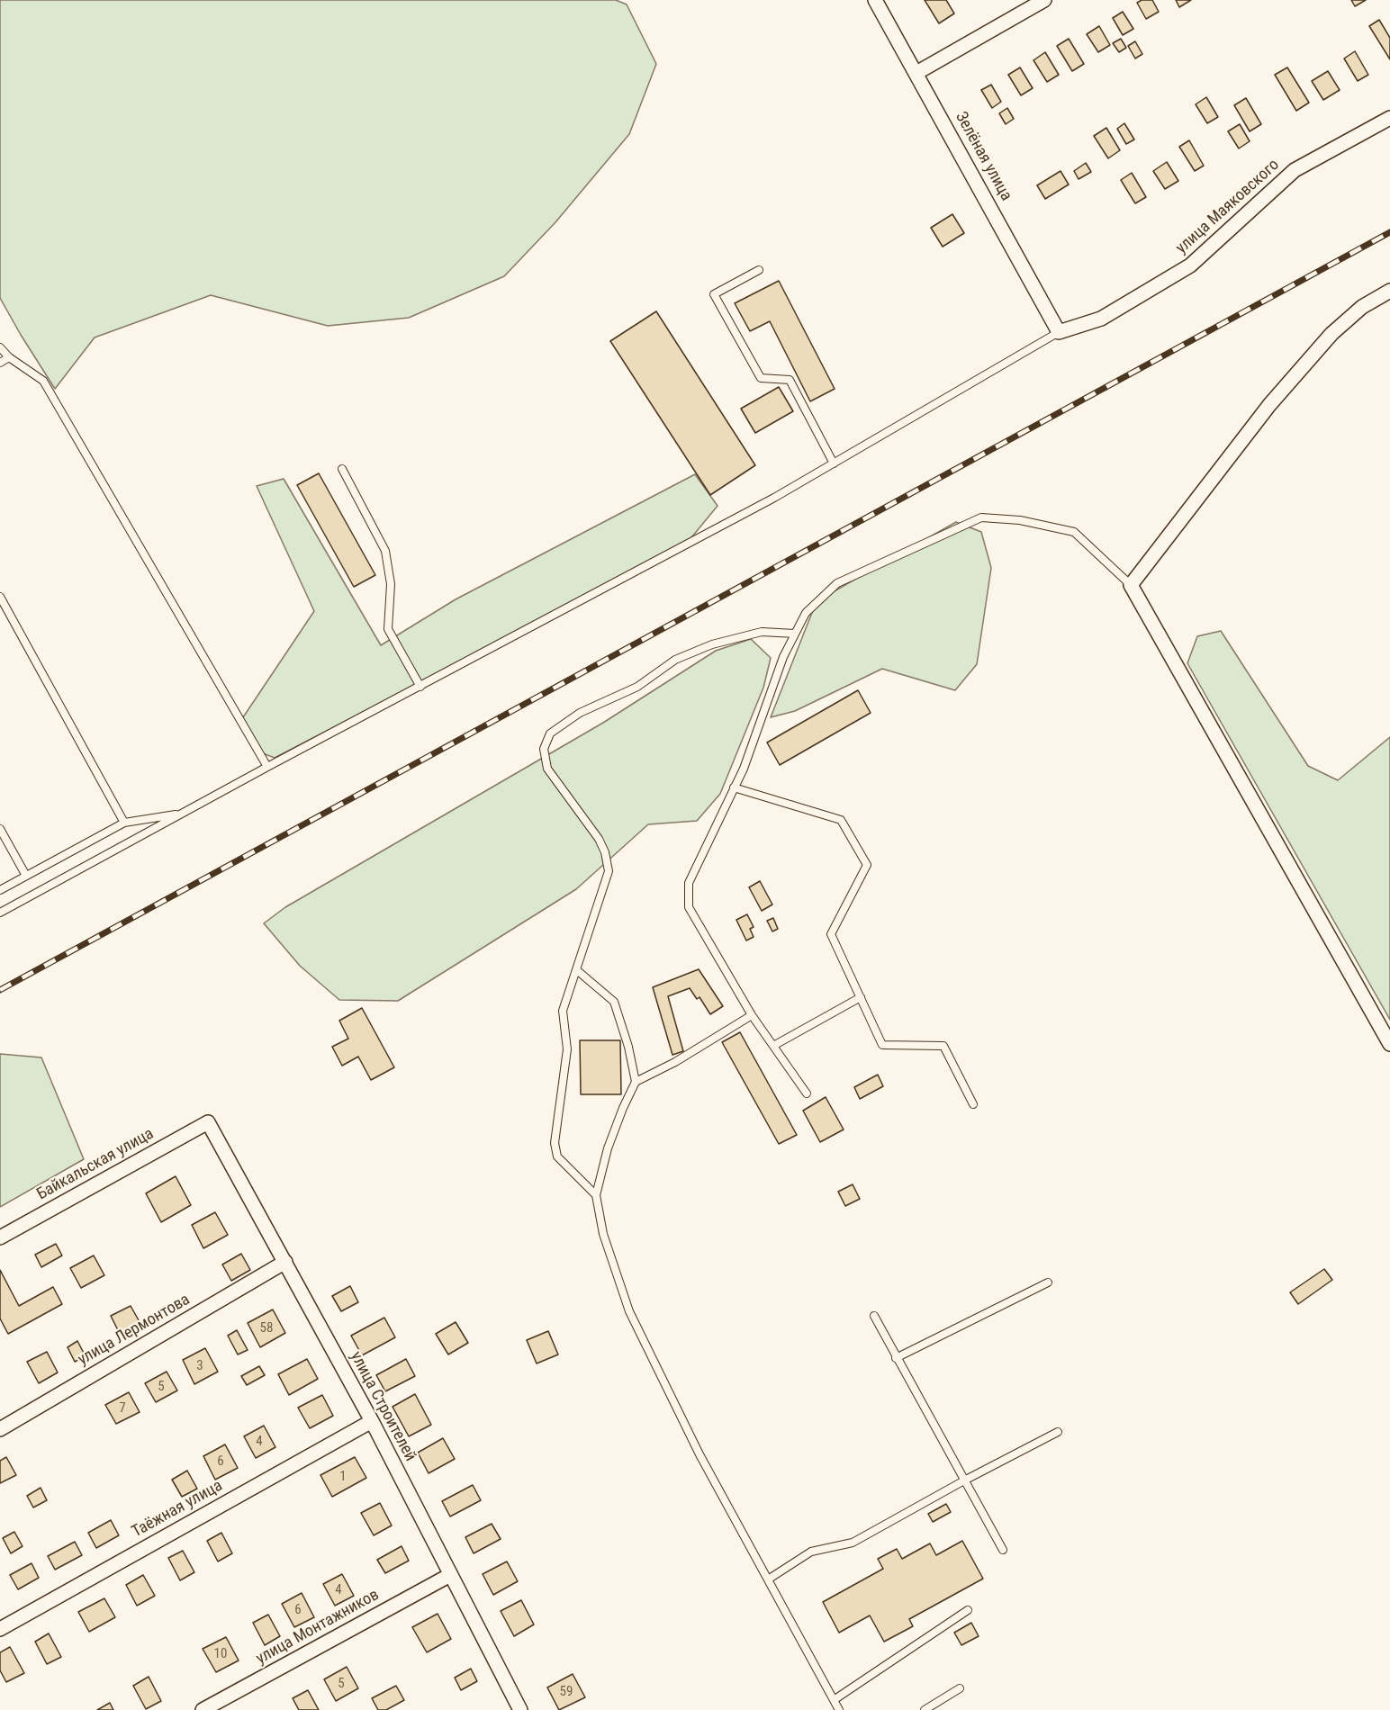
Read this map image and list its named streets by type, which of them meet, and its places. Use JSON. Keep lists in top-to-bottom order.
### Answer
{
  "streets": {
    "street": [
      "Зелёная улица",
      "улица Маяковского",
      "Байкальская улица",
      "улица Лермонтова",
      "улица Строителей",
      "Таёжная улица",
      "улица Монтажников"
    ]
  },
  "crossings": [
    ["Зелёная улица", "улица Маяковского"],
    ["Байкальская улица", "улица Строителей"],
    ["улица Лермонтова", "улица Строителей"],
    ["улица Строителей", "Таёжная улица"],
    ["улица Строителей", "улица Монтажников"]
  ],
  "house_numbers": [
    "58",
    "3",
    "5",
    "7",
    "4",
    "6",
    "1",
    "4",
    "6",
    "10",
    "5",
    "59"
  ]
}
